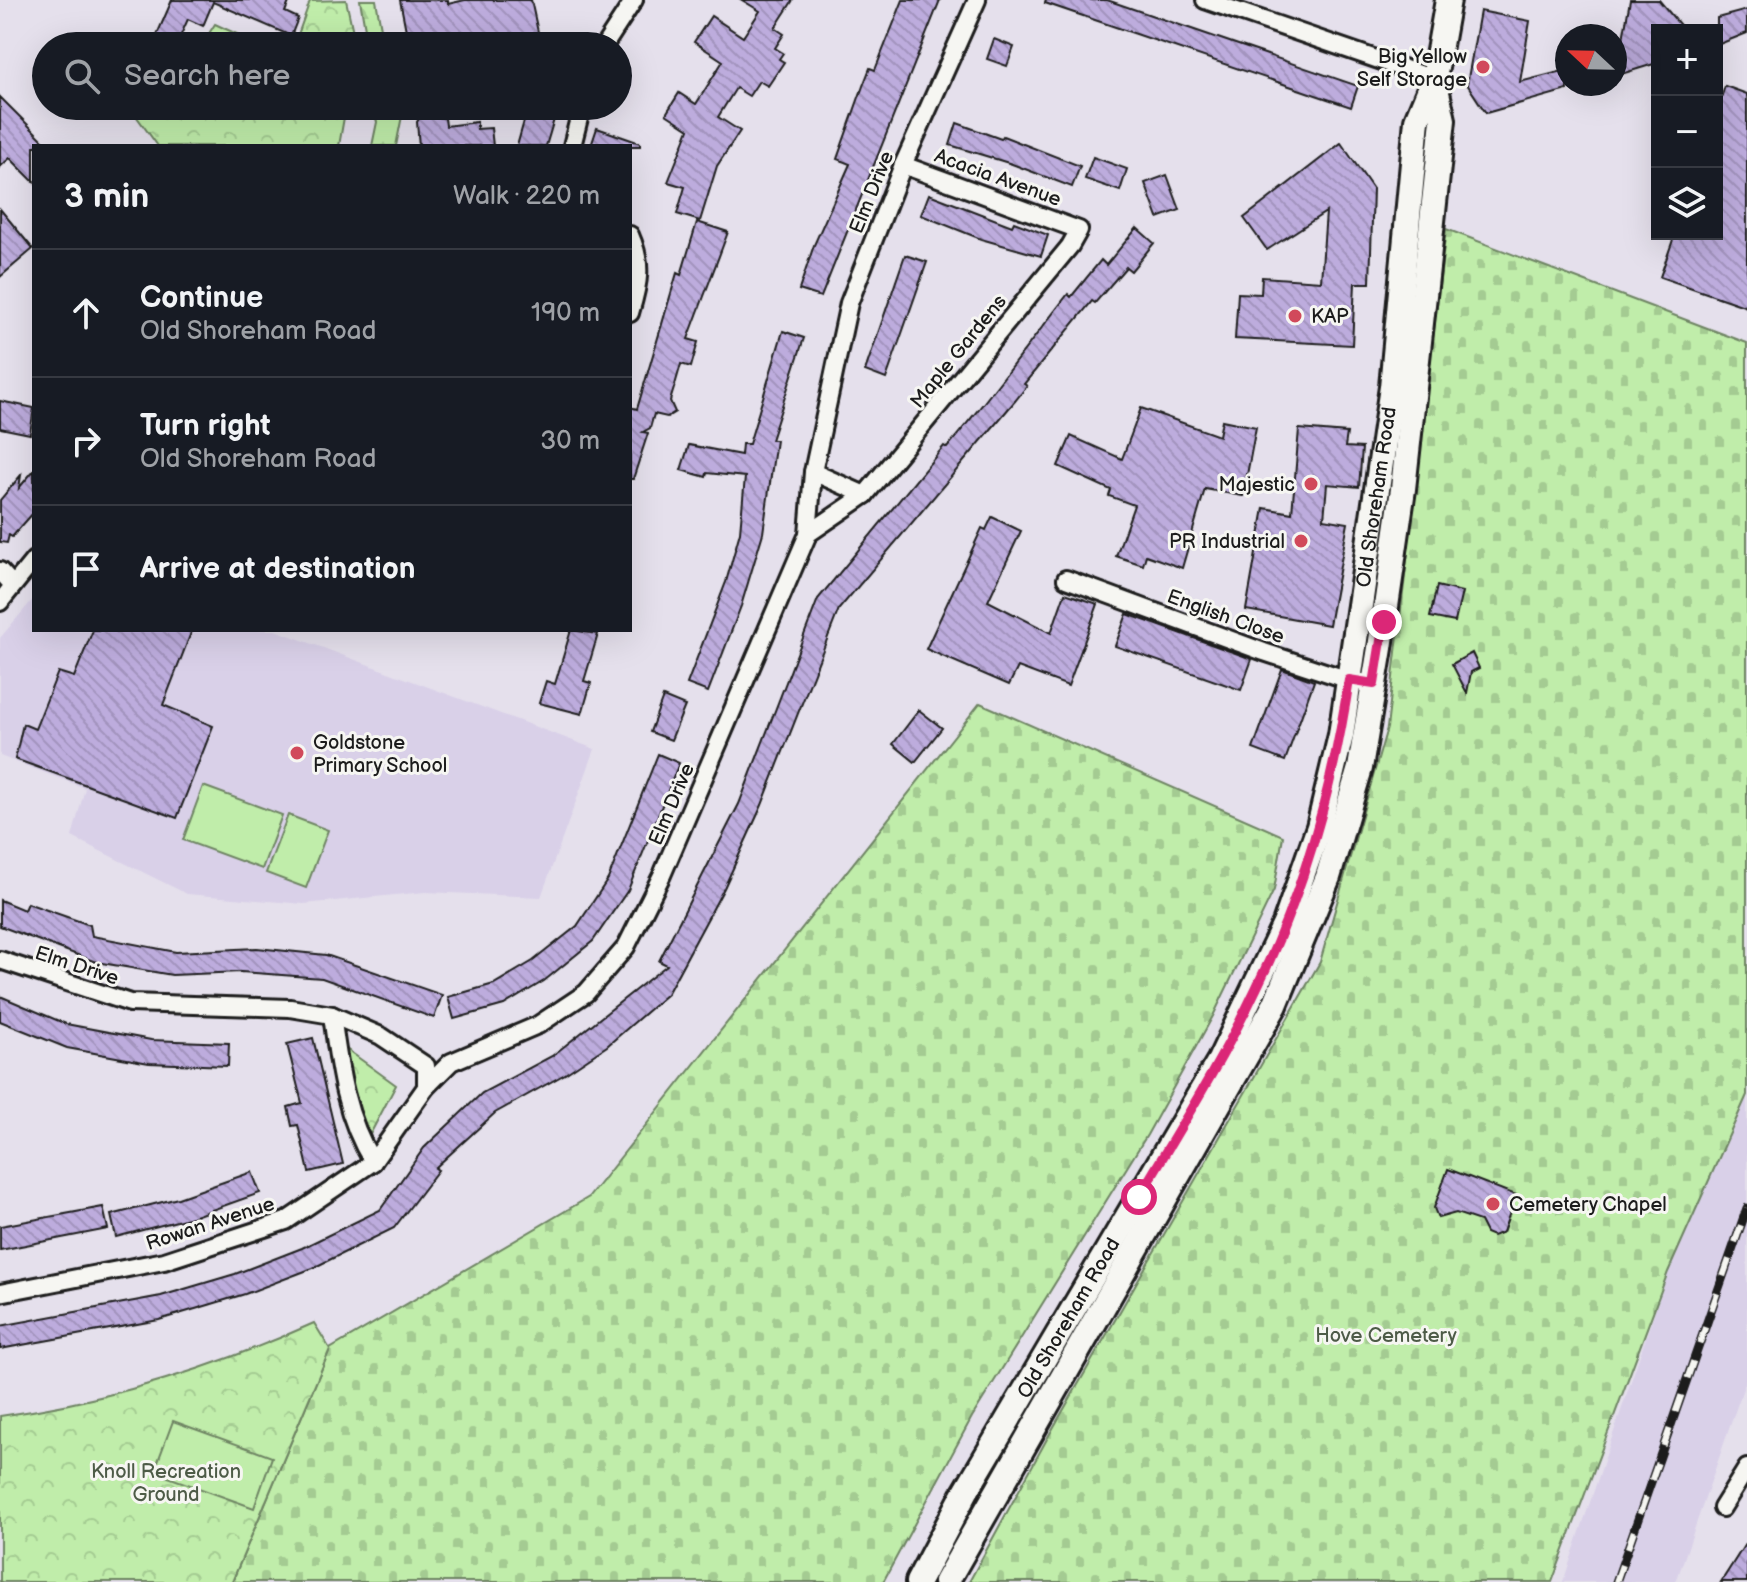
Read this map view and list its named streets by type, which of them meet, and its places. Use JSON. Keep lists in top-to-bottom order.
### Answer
{
  "streets": {
    "main road": ["Old Shoreham Road"],
    "street": [
      "Acacia Avenue",
      "Elm Drive",
      "Maple Gardens",
      "English Close",
      "Rowan Avenue"
    ]
  },
  "crossings": [
    ["Acacia Avenue", "Elm Drive"],
    ["Acacia Avenue", "Maple Gardens"],
    ["Elm Drive", "Maple Gardens"],
    ["Elm Drive", "Rowan Avenue"],
    ["Old Shoreham Road", "English Close"]
  ],
  "parks": ["Hove Cemetery", "Knoll Recreation Ground"],
  "places": [
    "Big Yellow Self Storage",
    "KAP",
    "Majestic",
    "PR Industrial",
    "Goldstone Primary School",
    "Cemetery Chapel"
  ],
  "north": "left",
  "page": {
    "map_buttons": ["+", "−"],
    "search": "Search here",
    "heading": ["3 min", "Walk · 220 m"],
    "list": [
      ["Continue", "Old Shoreham Road", "190 m"],
      ["Turn right", "Old Shoreham Road", "30 m"],
      "Arrive at destination"
    ]
  }
}
